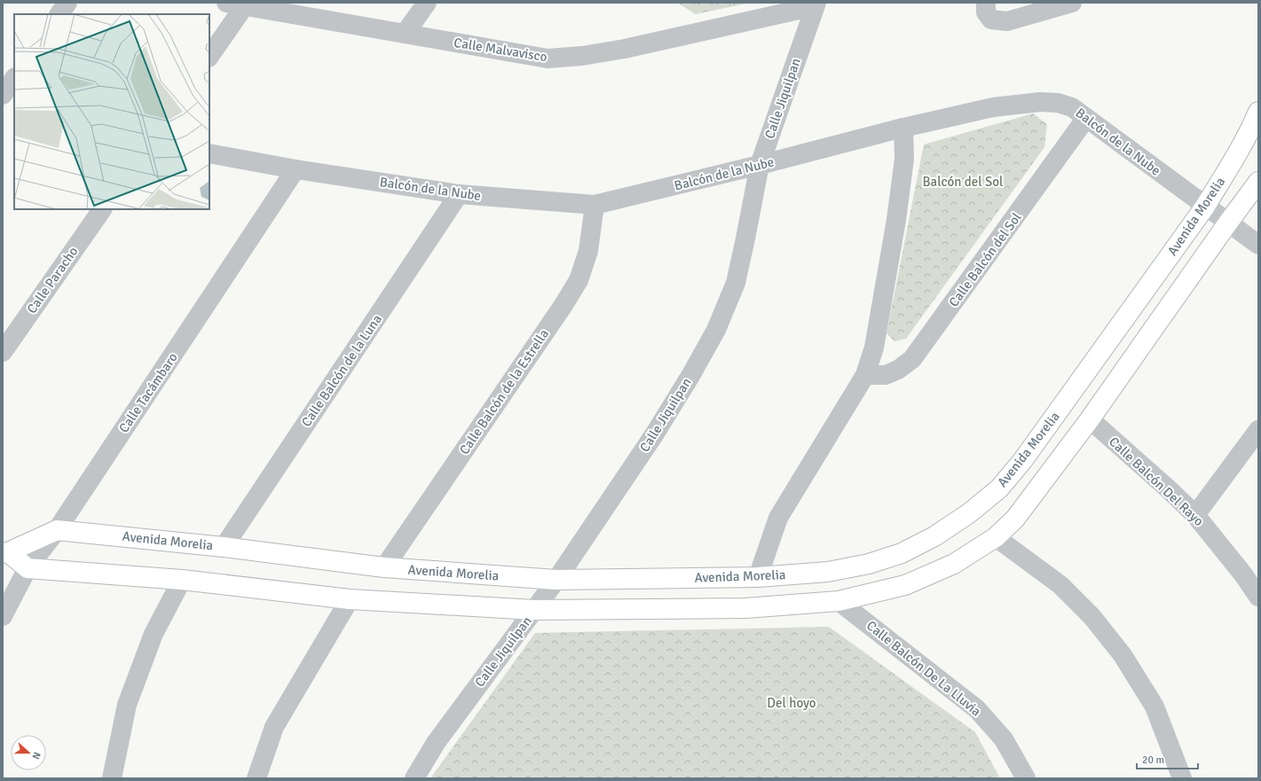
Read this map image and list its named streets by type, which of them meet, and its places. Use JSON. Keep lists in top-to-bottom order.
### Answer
{
  "streets": {
    "main road": ["Avenida Morelia"],
    "street": [
      "Calle Malvavisco",
      "Calle Jiquilpan",
      "Balcón de la Nube",
      "Calle Balcón del Sol",
      "Calle Paracho",
      "Calle Balcón de la Luna",
      "Calle Balcón de la Estrella",
      "Calle Tacámbaro",
      "Calle Balcón Del Rayo",
      "Calle Balcón De La Lluvia"
    ]
  },
  "crossings": [
    ["Calle Malvavisco", "Calle Jiquilpan"],
    ["Calle Jiquilpan", "Balcón de la Nube"],
    ["Calle Jiquilpan", "Avenida Morelia"],
    ["Balcón de la Nube", "Avenida Morelia"],
    ["Balcón de la Nube", "Calle Balcón del Sol"],
    ["Balcón de la Nube", "Calle Balcón de la Luna"],
    ["Balcón de la Nube", "Calle Balcón de la Estrella"],
    ["Balcón de la Nube", "Calle Tacámbaro"],
    ["Avenida Morelia", "Calle Balcón de la Luna"],
    ["Avenida Morelia", "Calle Balcón de la Estrella"],
    ["Avenida Morelia", "Calle Tacámbaro"]
  ],
  "parks": ["Balcón del Sol", "Del hoyo"],
  "scale_bar": "20 m",
  "north": "right"
}
